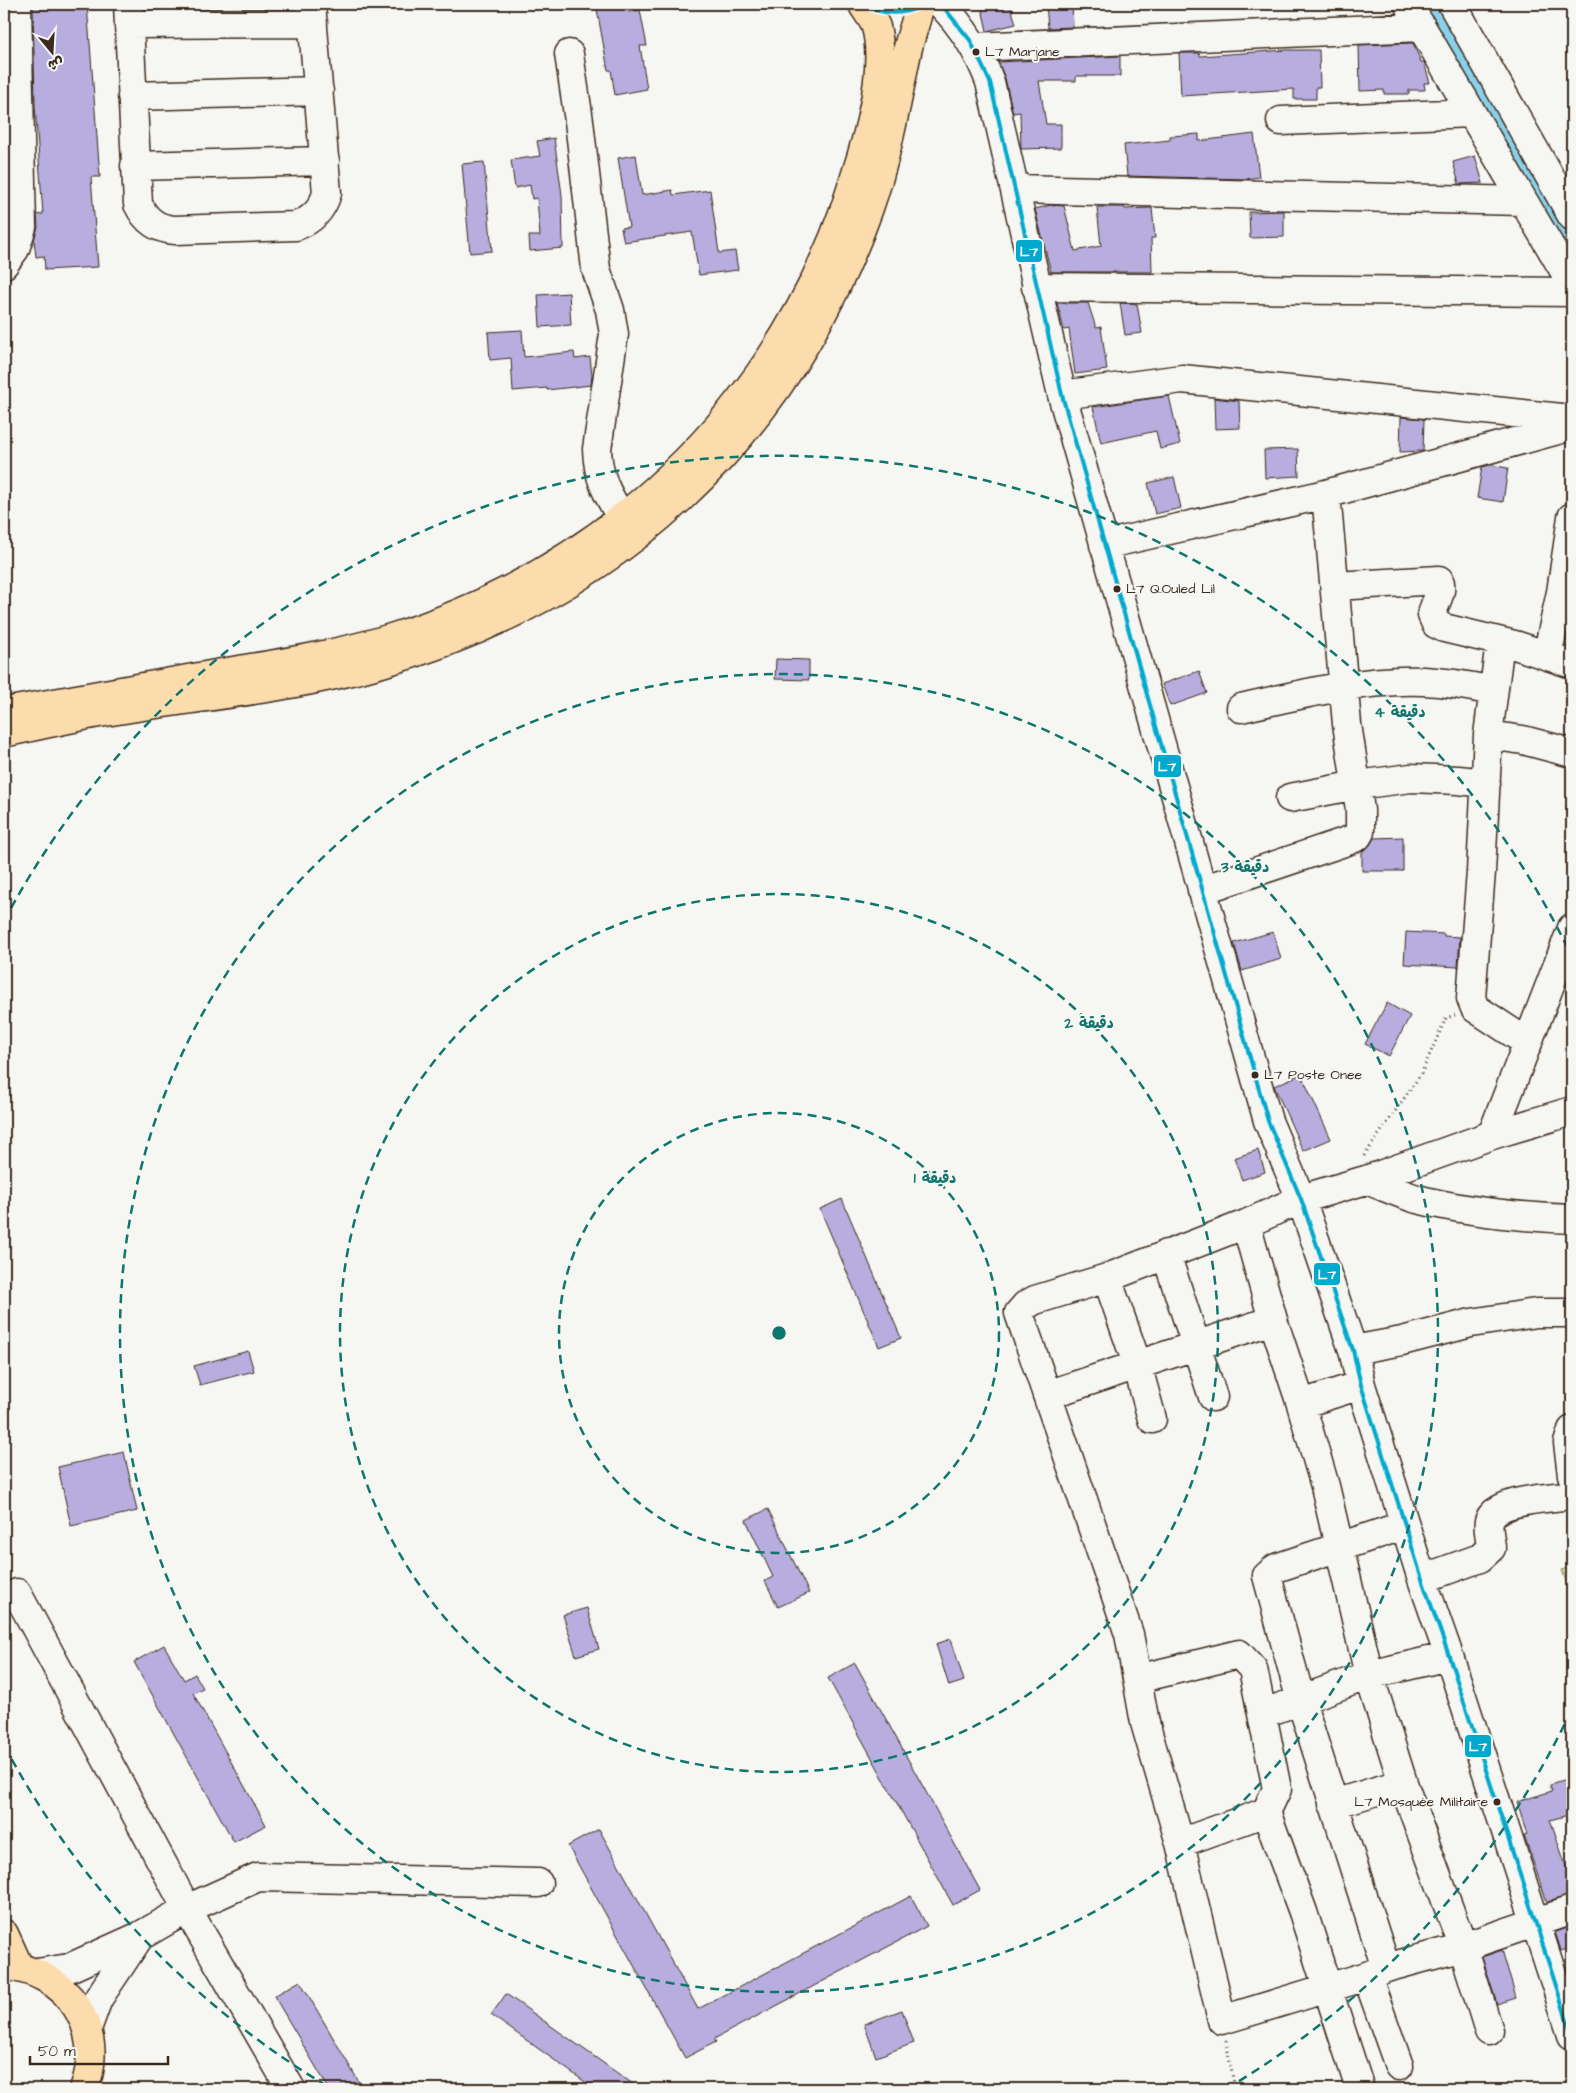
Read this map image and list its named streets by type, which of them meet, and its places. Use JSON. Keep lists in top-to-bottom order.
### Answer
{
  "places": [
    "L7 Marjane",
    "L7 Q.Ouled Lil",
    "L7 Poste Onee",
    "L7 Mosquée Militaire"
  ],
  "lines": ["transit line L7"],
  "scale_bar": "50 m",
  "north": "bottom",
  "rings": [
    "4 دقيقة",
    "3 دقيقة",
    "2 دقيقة",
    "1 دقيقة"
  ]
}
